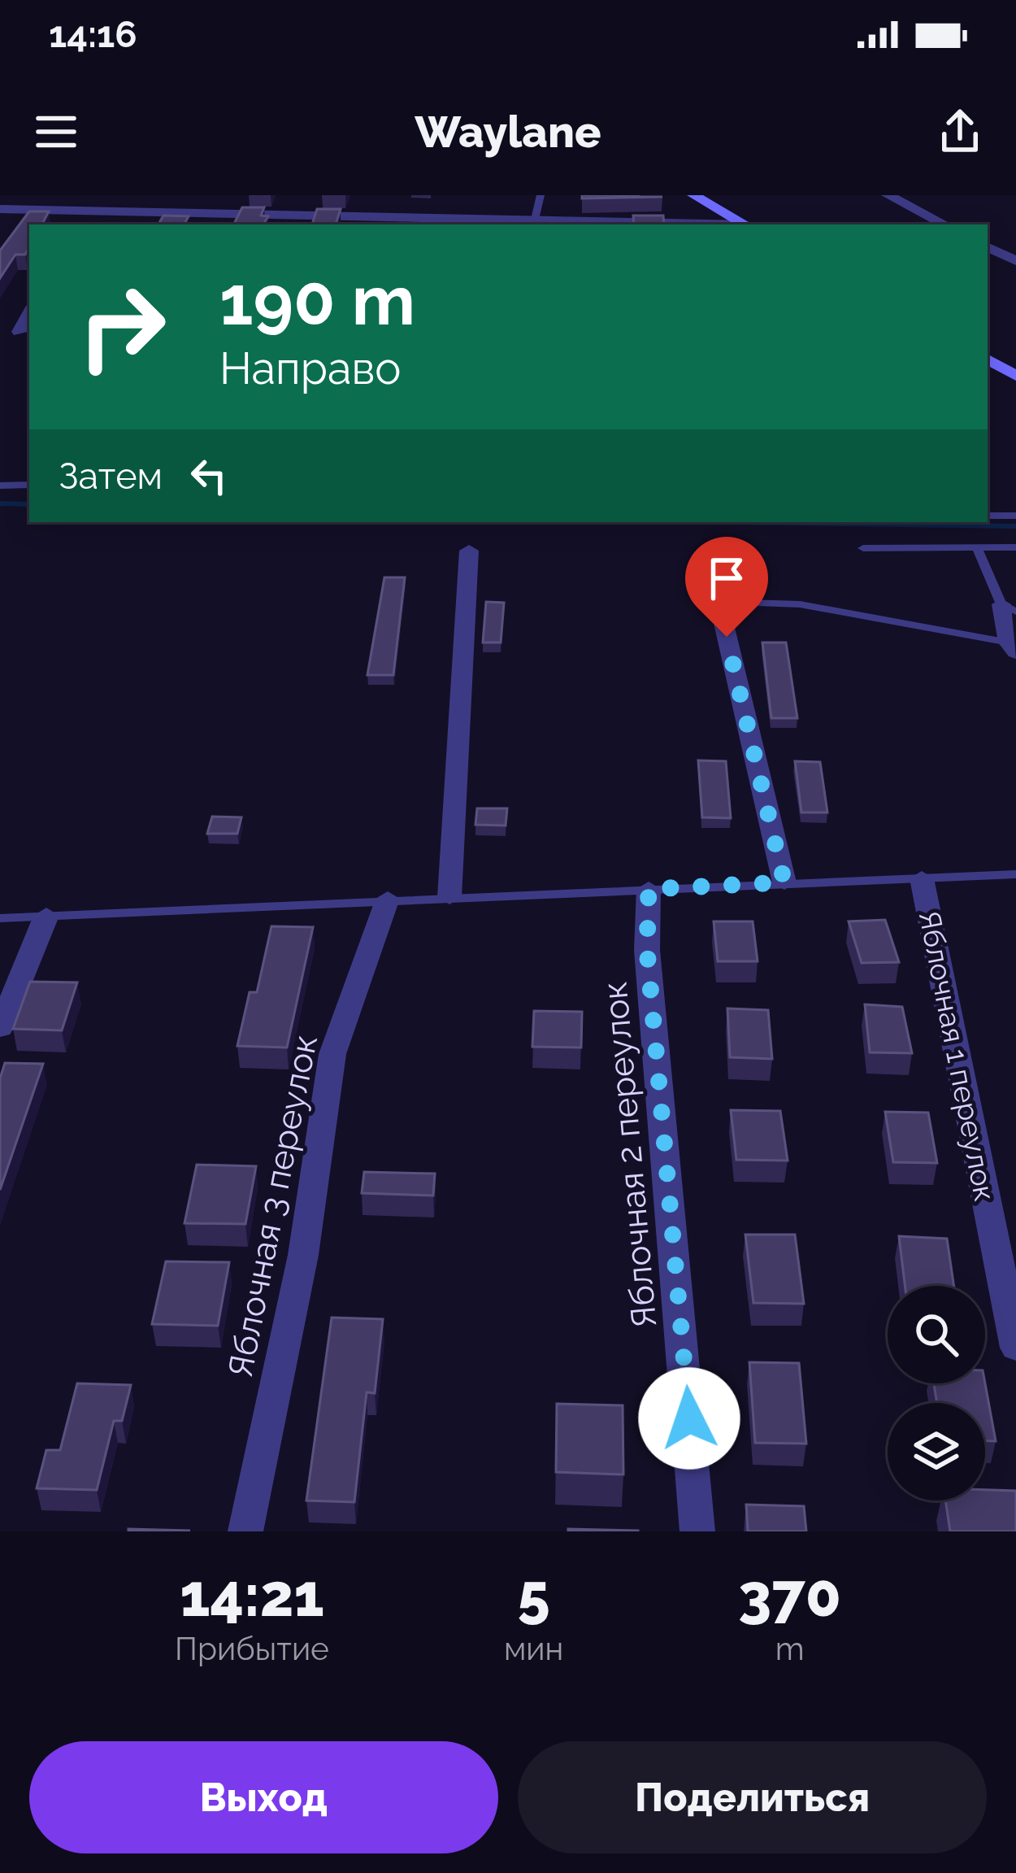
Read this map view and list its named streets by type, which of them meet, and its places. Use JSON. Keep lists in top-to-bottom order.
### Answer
{
  "streets": {
    "street": ["Яблочная 1 переулок", "Яблочная 2 переулок", "Яблочная 3 переулок"]
  },
  "page": {
    "status": "14:16",
    "header": "Waylane",
    "turn": ["190 m", "Направо"],
    "then": "Затем",
    "eta": [
      "14:21",
      "Прибытие",
      "5",
      "мин",
      "370",
      "m"
    ],
    "buttons": ["Выход", "Поделиться"]
  }
}
